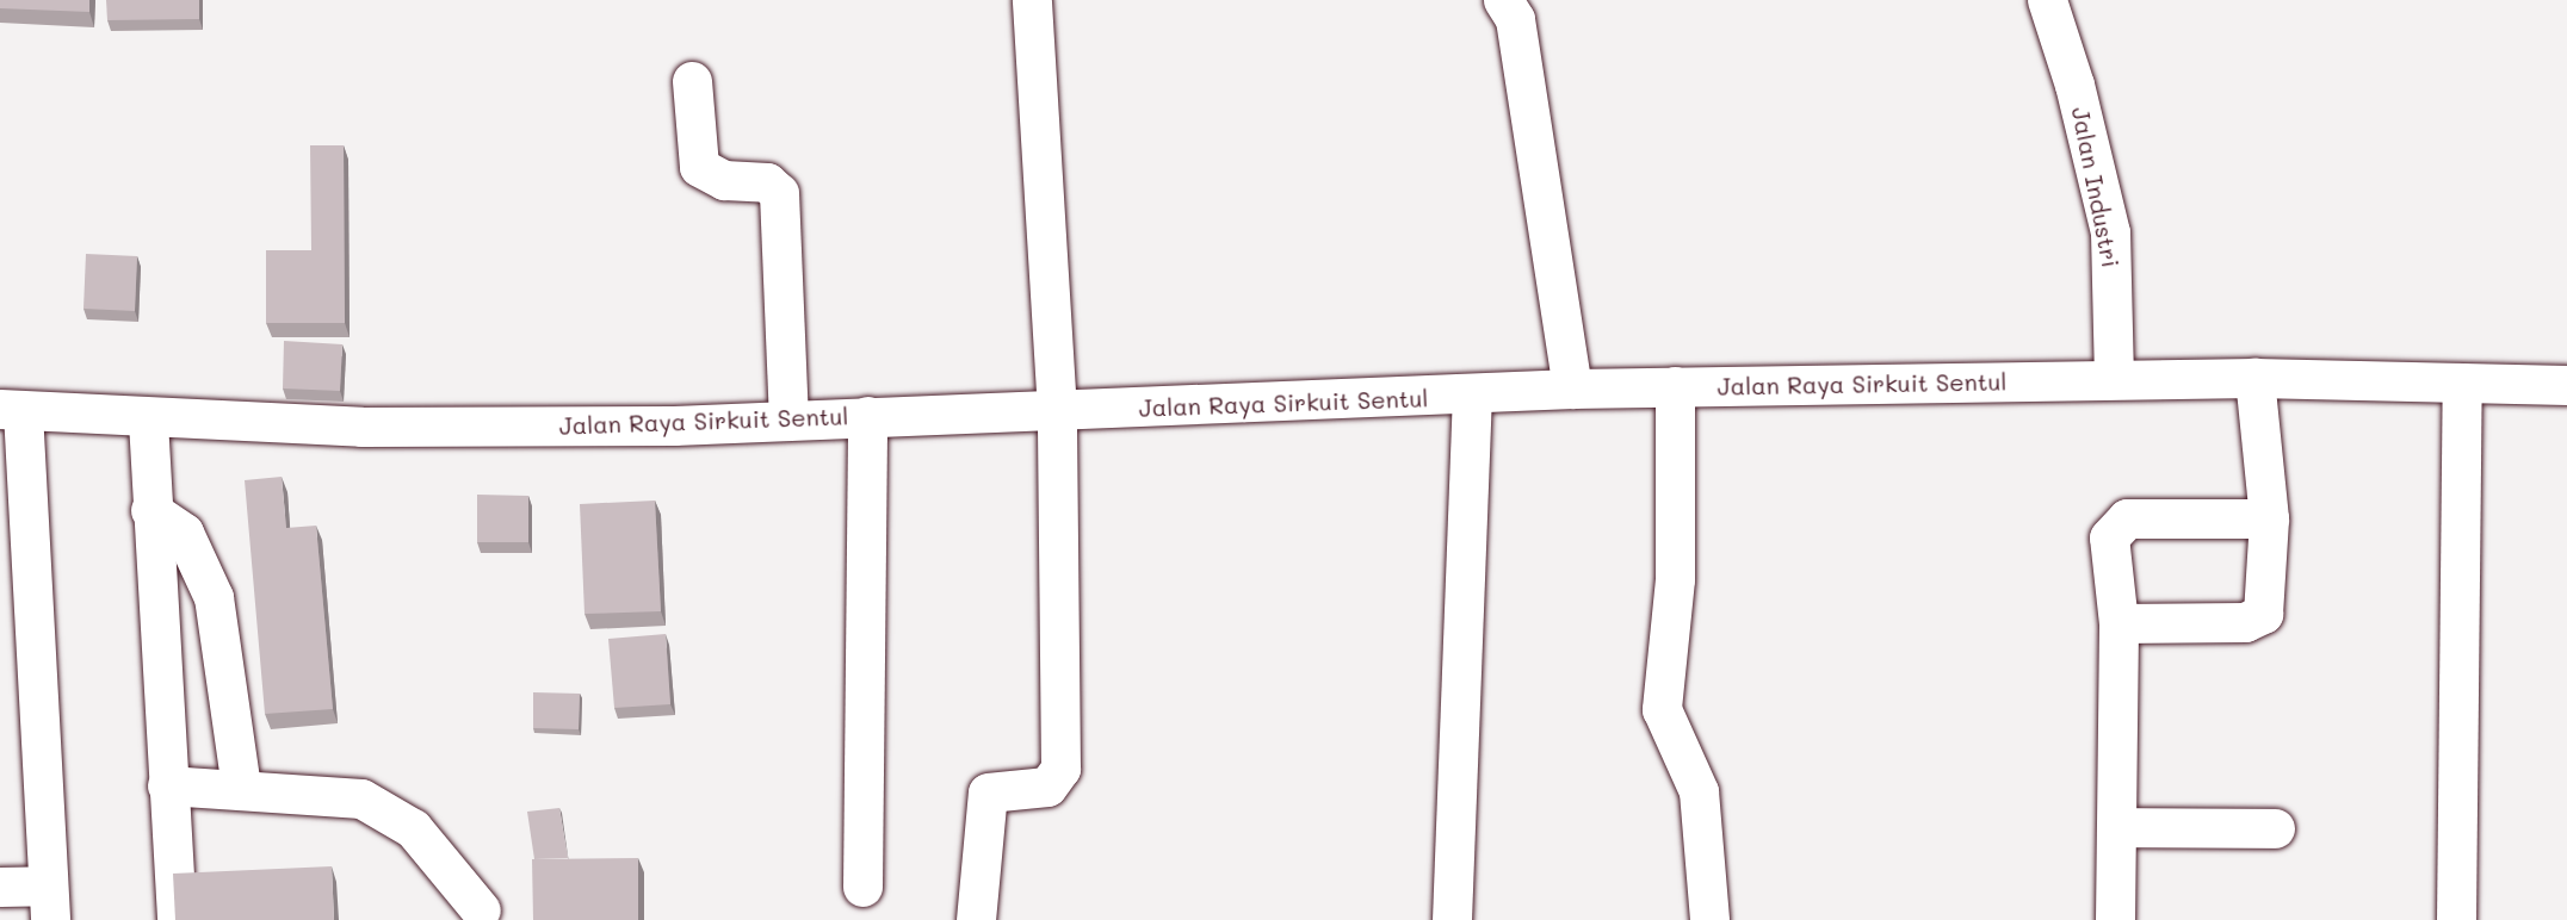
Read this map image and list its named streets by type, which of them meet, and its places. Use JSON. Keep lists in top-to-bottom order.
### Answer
{
  "streets": {
    "street": ["Jalan Industri", "Jalan Raya Sirkuit Sentul"]
  },
  "crossings": [
    ["Jalan Industri", "Jalan Raya Sirkuit Sentul"]
  ]
}
